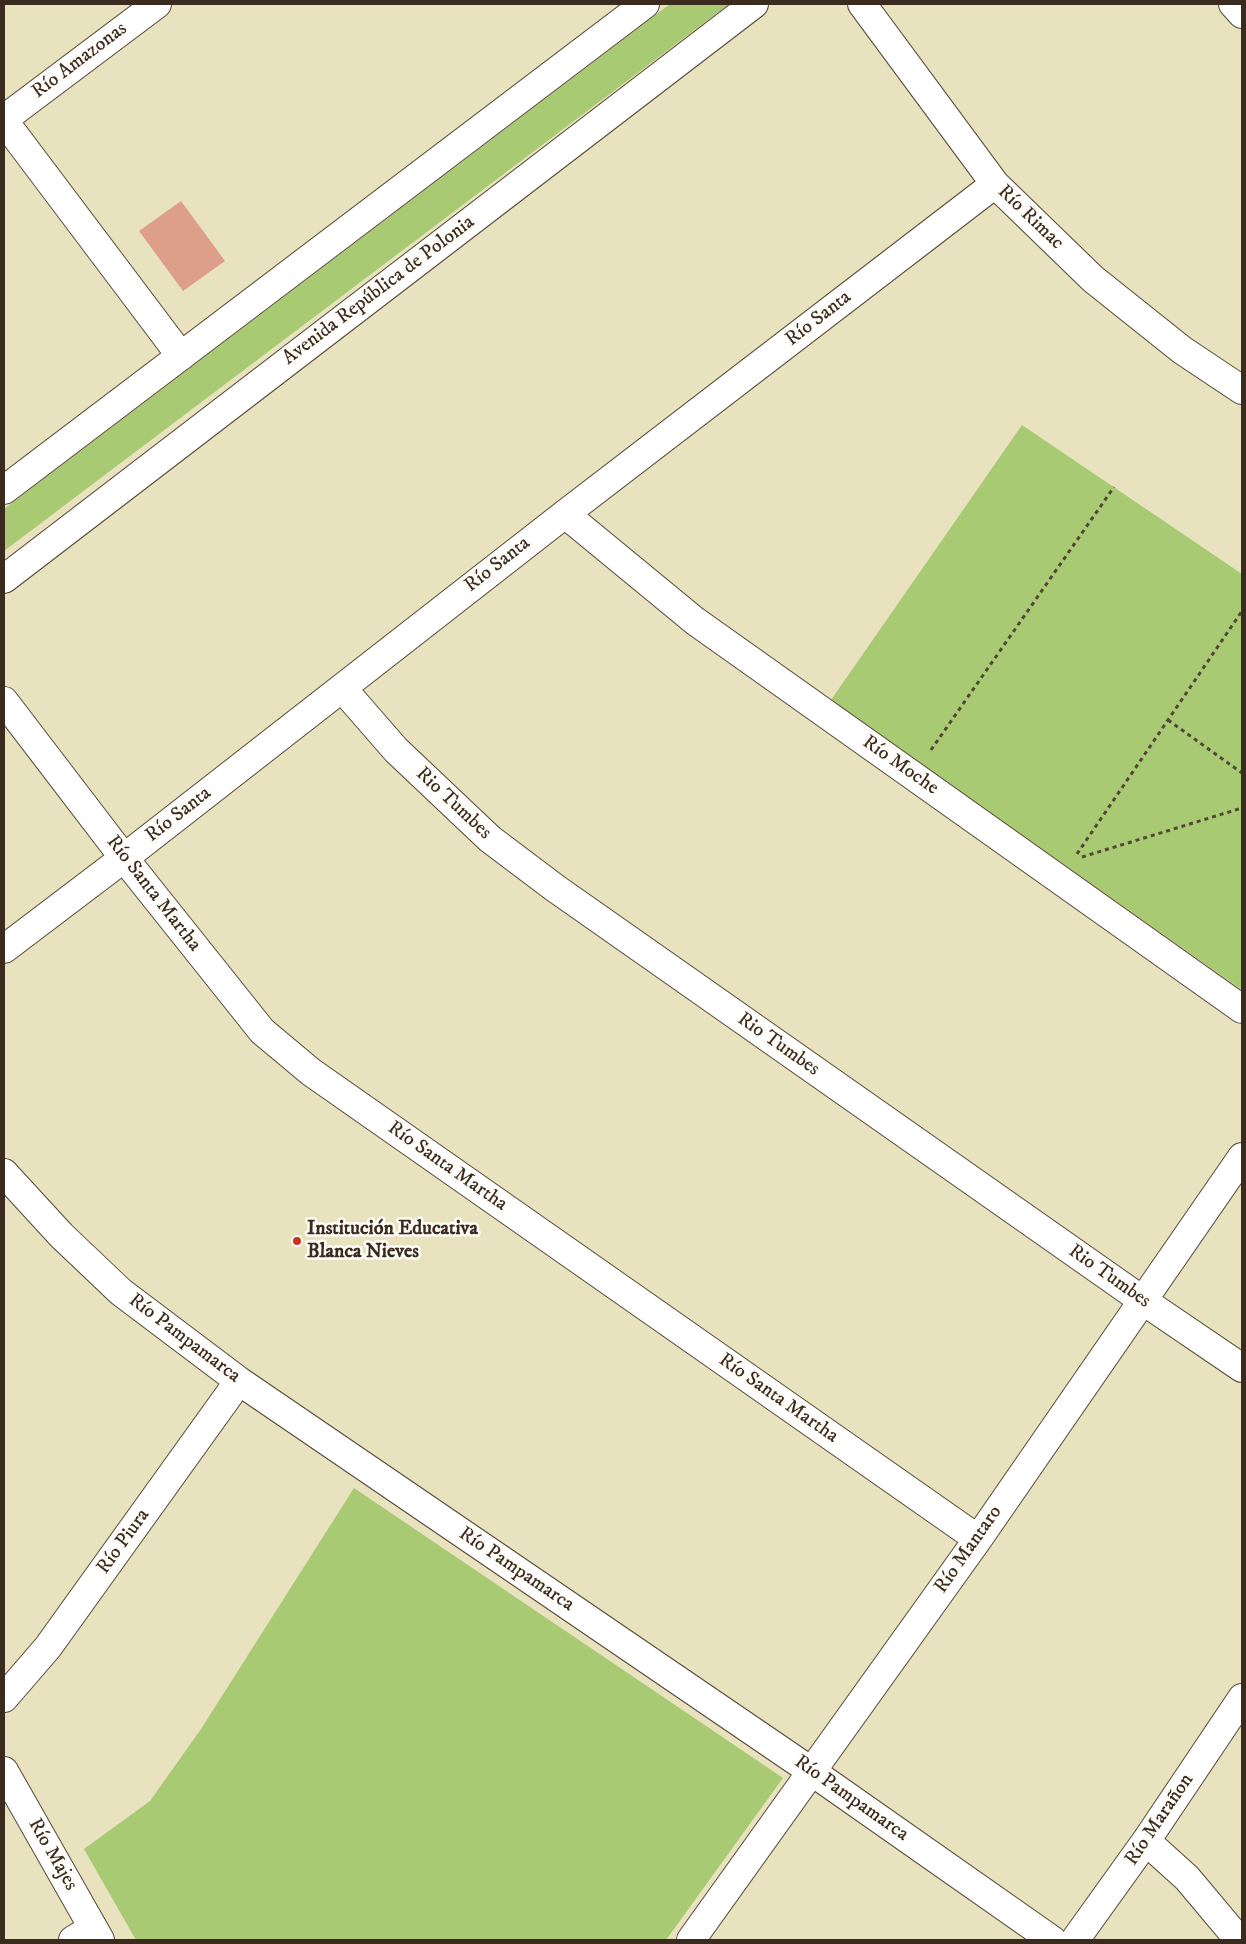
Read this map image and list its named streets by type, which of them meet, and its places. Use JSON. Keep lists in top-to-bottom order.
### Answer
{
  "streets": {
    "street": [
      "Río Amazonas",
      "Río Rimac",
      "Avenida República de Polonia",
      "Río Santa",
      "Río Moche",
      "Rio Tumbes",
      "Río Santa Martha",
      "Río Pampamarca",
      "Río Piura",
      "Río Mantaro",
      "Río Marañon",
      "Río Majes"
    ]
  },
  "crossings": [
    ["Río Rimac", "Río Santa"],
    ["Río Santa", "Río Moche"],
    ["Río Santa", "Rio Tumbes"],
    ["Río Santa", "Río Santa Martha"],
    ["Rio Tumbes", "Río Mantaro"],
    ["Río Santa Martha", "Río Mantaro"],
    ["Río Pampamarca", "Río Piura"],
    ["Río Pampamarca", "Río Mantaro"]
  ],
  "places": ["Institución Educativa Blanca Nieves"]
}
